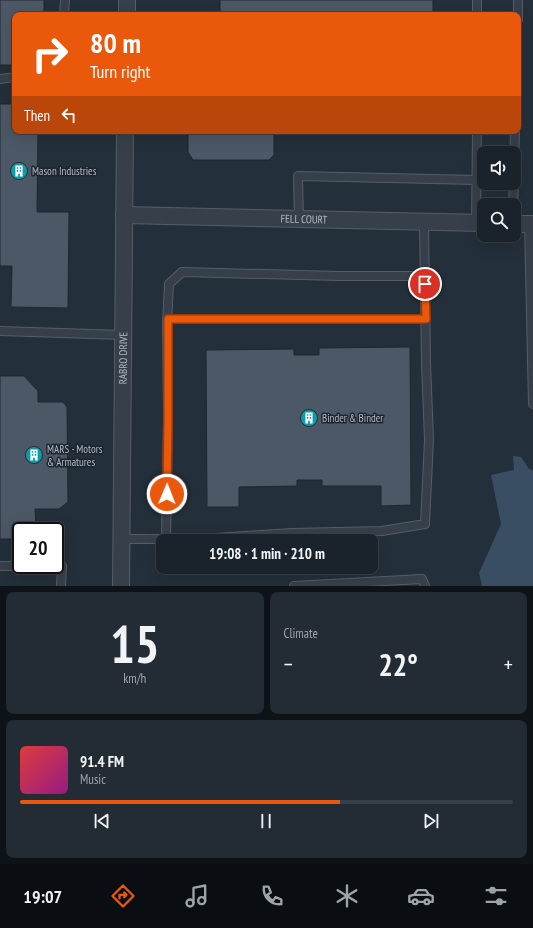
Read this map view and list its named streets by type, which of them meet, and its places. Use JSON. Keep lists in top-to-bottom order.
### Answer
{
  "streets": {
    "street": ["FELL COURT", "RABRO DRIVE"]
  },
  "crossings": [
    ["FELL COURT", "RABRO DRIVE"]
  ],
  "places": {
    "building": ["Mason Industries", "Binder & Binder", "MARS - Motors & Armatures"]
  },
  "page": {
    "turn": ["80 m", "Turn right"],
    "then": "Then",
    "limit": "20",
    "trip": "19:08 · 1 min · 210 m",
    "tile": [
      ["15", "km/h"],
      "Climate"
    ],
    "heat": ["−", "22°", "+"],
    "song": ["91.4 FM", "Music"],
    "tabs": "19:07"
  }
}
